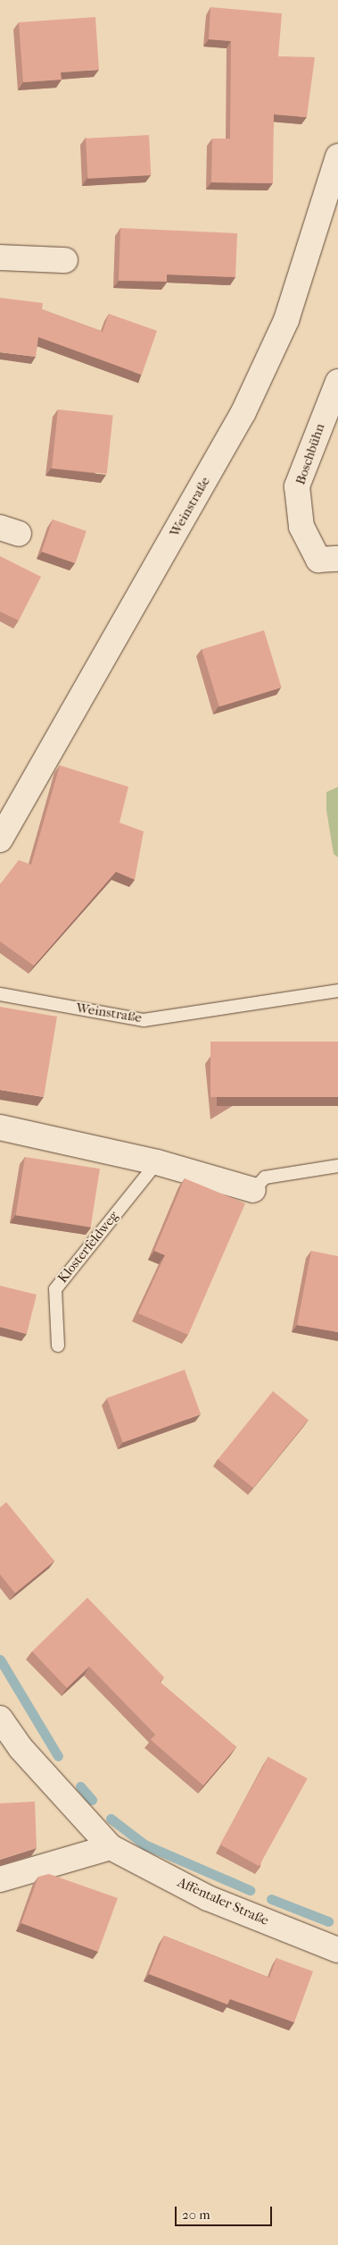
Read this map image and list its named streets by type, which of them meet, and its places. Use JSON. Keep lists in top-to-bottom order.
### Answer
{
  "streets": {
    "street": ["Boschbühn", "Weinstraße", "Affentaler Straße"],
    "lane": ["Klosterfeldweg"]
  },
  "scale_bar": "20 m"
}
